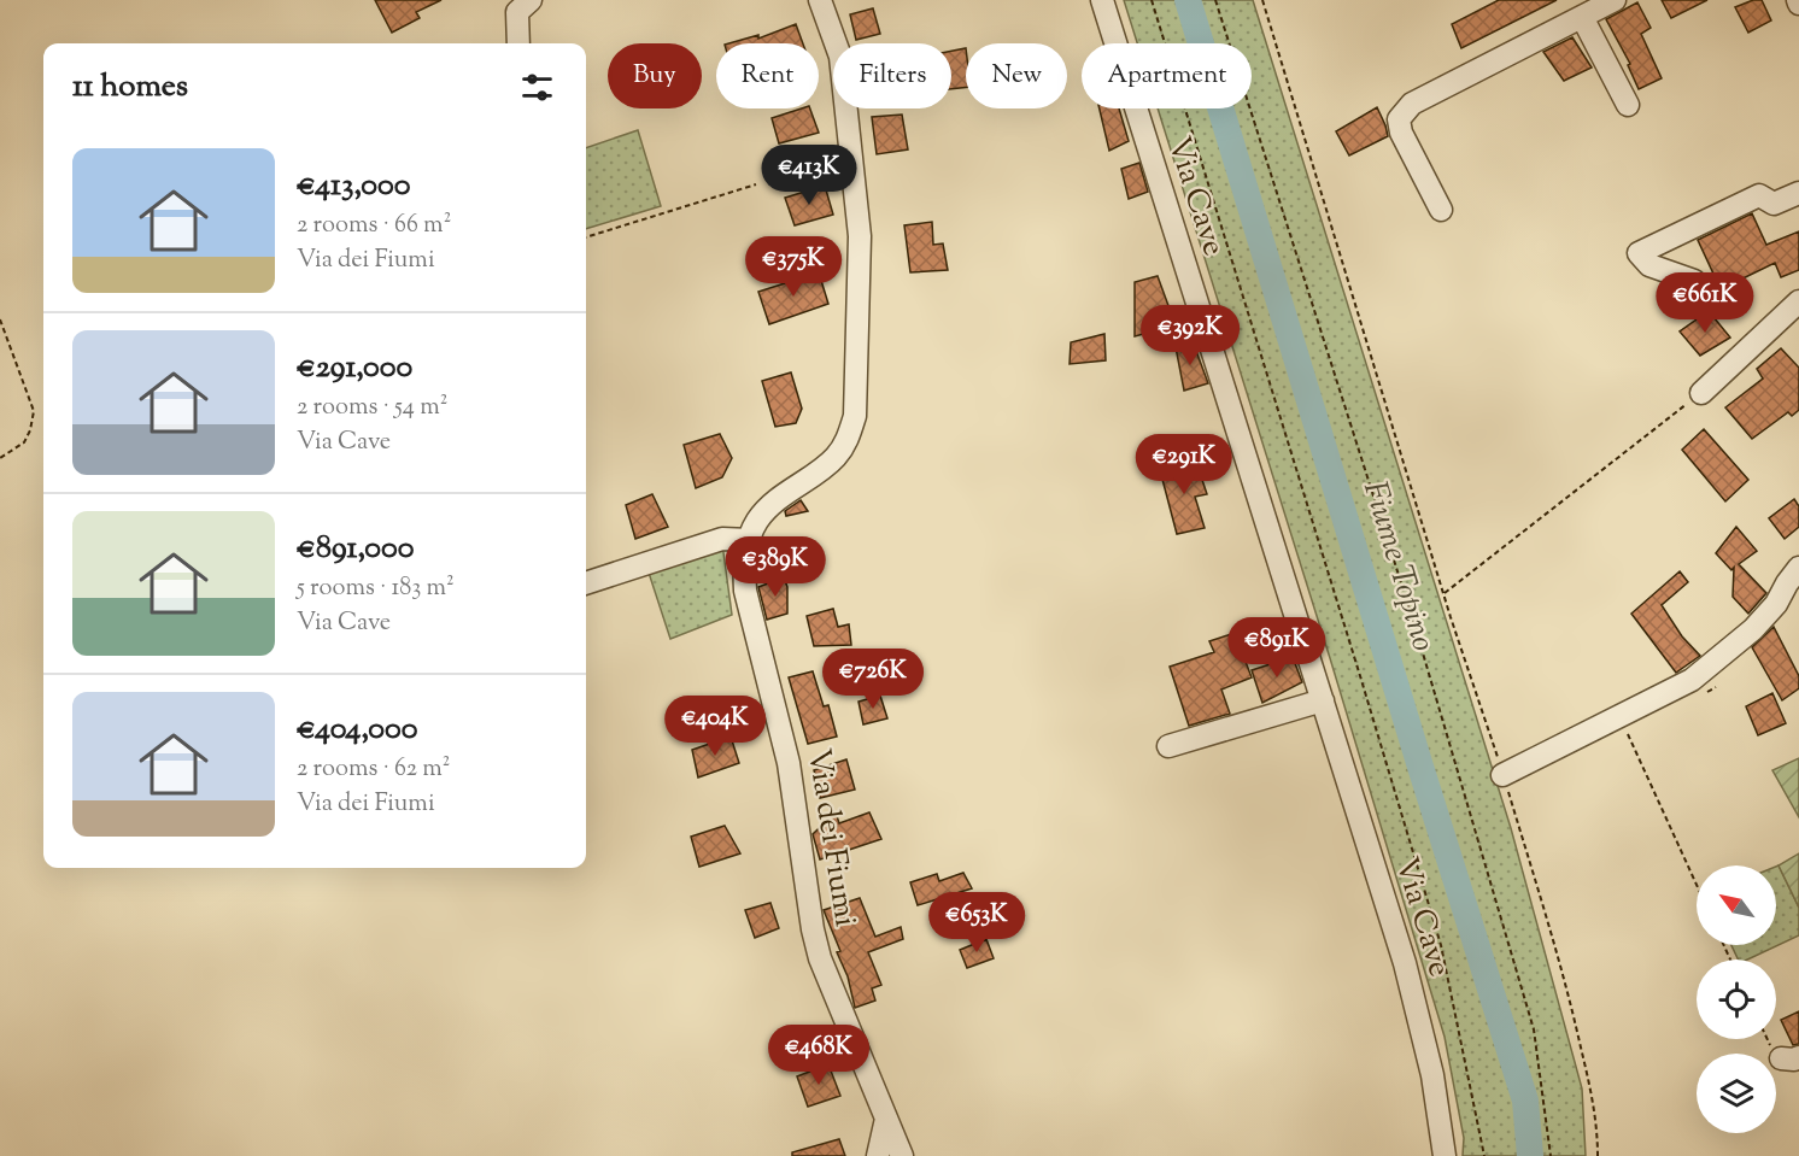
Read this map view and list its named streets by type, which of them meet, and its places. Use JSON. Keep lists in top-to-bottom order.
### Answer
{
  "streets": {
    "street": ["Via Cave", "Via dei Fiumi"]
  },
  "water": ["Fiume Topino"],
  "north": "top left",
  "page": {
    "chip": [
      "Buy",
      "Rent",
      "Filters",
      "New",
      "Apartment"
    ],
    "heading": "11 homes",
    "list": [
      {
        "name": "€413,000",
        "note": "2 rooms · 66 m² · Via dei Fiumi"
      },
      {
        "name": "€291,000",
        "note": "2 rooms · 54 m² · Via Cave"
      },
      {
        "name": "€891,000",
        "note": "5 rooms · 183 m² · Via Cave"
      },
      {
        "name": "€404,000",
        "note": "2 rooms · 62 m² · Via dei Fiumi"
      }
    ],
    "price": [
      "€413K",
      "€375K",
      "€661K",
      "€392K",
      "€291K",
      "€389K",
      "€891K",
      "€726K",
      "€404K",
      "€653K",
      "€468K"
    ]
  }
}
